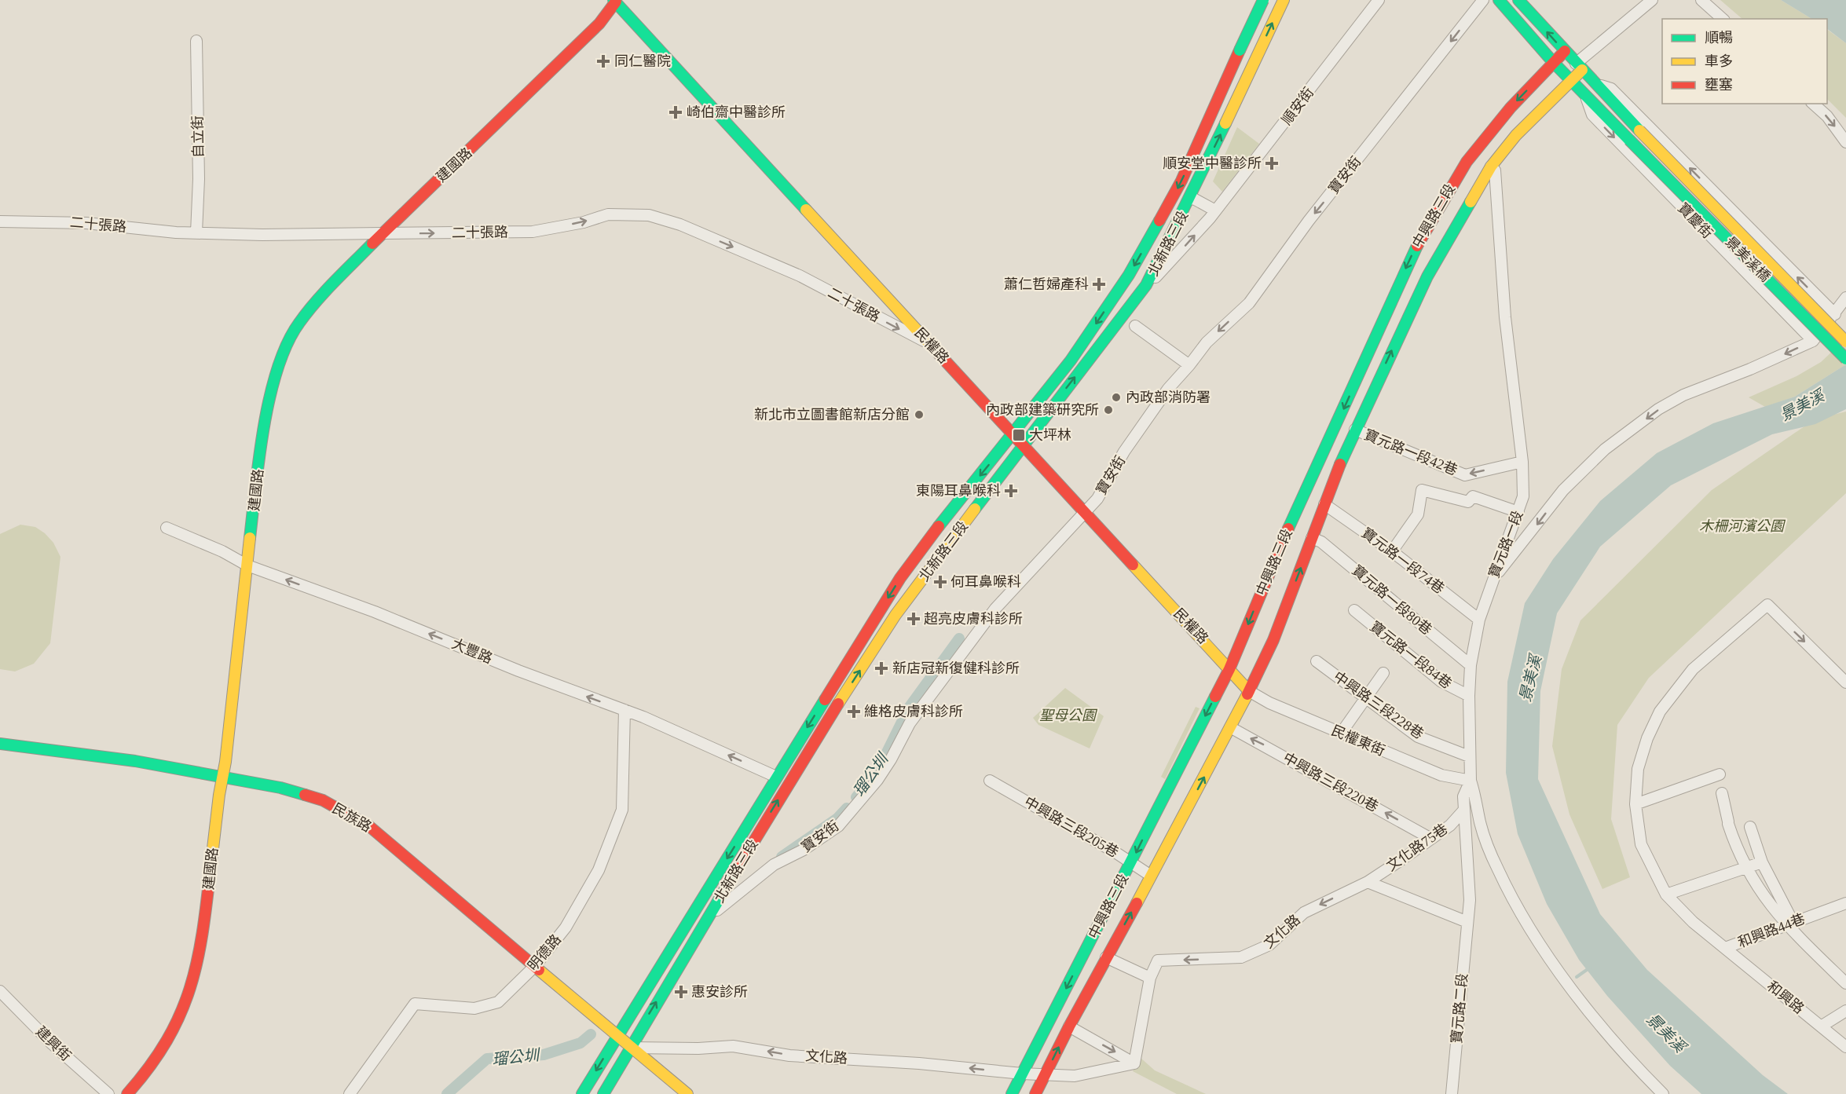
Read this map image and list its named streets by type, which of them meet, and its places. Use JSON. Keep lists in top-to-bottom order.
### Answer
{
  "streets": {
    "street": [
      "順安街",
      "自立街",
      "建國路",
      "寶安街",
      "中興路三段",
      "寶慶街",
      "二十張路",
      "北新路三段",
      "景美溪橋",
      "民權路",
      "寶元路一段42巷",
      "寶元路一段",
      "寶元路一段74巷",
      "寶元路一段80巷",
      "大豐路",
      "寶元路一段84巷",
      "中興路三段228巷",
      "民權東街",
      "中興路三段220巷",
      "民族路",
      "中興路三段205巷",
      "文化路75巷",
      "和興路44巷",
      "文化路",
      "明德路",
      "和興路",
      "寶元路二段",
      "建興街"
    ]
  },
  "crossings": [
    ["順安街", "北新路三段"],
    ["自立街", "二十張路"],
    ["建國路", "二十張路"],
    ["建國路", "民權路"],
    ["建國路", "大豐路"],
    ["建國路", "民族路"],
    ["寶安街", "北新路三段"],
    ["寶安街", "民權路"],
    ["中興路三段", "寶慶街"],
    ["中興路三段", "民權路"],
    ["中興路三段", "寶元路一段42巷"],
    ["中興路三段", "寶元路一段"],
    ["中興路三段", "寶元路一段74巷"],
    ["中興路三段", "寶元路一段80巷"],
    ["中興路三段", "民權東街"],
    ["中興路三段", "中興路三段220巷"],
    ["中興路三段", "中興路三段205巷"],
    ["中興路三段", "文化路"],
    ["寶慶街", "景美溪橋"],
    ["二十張路", "民權路"],
    ["北新路三段", "民權路"],
    ["北新路三段", "大豐路"],
    ["北新路三段", "民族路"],
    ["北新路三段", "文化路"],
    ["民權路", "民權東街"],
    ["寶元路一段42巷", "寶元路一段"],
    ["寶元路一段", "寶元路一段74巷"],
    ["寶元路一段", "寶元路一段80巷"],
    ["寶元路一段", "寶元路一段84巷"],
    ["寶元路一段", "中興路三段228巷"],
    ["寶元路一段", "民權東街"],
    ["寶元路一段", "文化路75巷"],
    ["寶元路一段", "寶元路二段"],
    ["大豐路", "明德路"],
    ["中興路三段220巷", "文化路75巷"],
    ["民族路", "文化路"],
    ["民族路", "明德路"],
    ["文化路75巷", "文化路"],
    ["和興路44巷", "和興路"]
  ],
  "one_way": [
    "寶安街",
    "二十張路",
    "寶元路一段42巷",
    "大豐路",
    "中興路三段220巷",
    "文化路"
  ],
  "water": ["景美溪", "瑠公圳"],
  "parks": ["木柵河濱公園", "聖母公園"],
  "places": {
    "health": [
      "同仁醫院",
      "崎伯齋中醫診所",
      "順安堂中醫診所",
      "蕭仁哲婦產科",
      "東陽耳鼻喉科",
      "何耳鼻喉科",
      "超亮皮膚科診所",
      "新店冠新復健科診所",
      "維格皮膚科診所",
      "惠安診所"
    ],
    "other": ["內政部消防署", "內政部建築研究所", "新北市立圖書館新店分館"],
    "transit": ["大坪林"]
  },
  "legend": ["順暢", "車多", "壅塞"]
}
